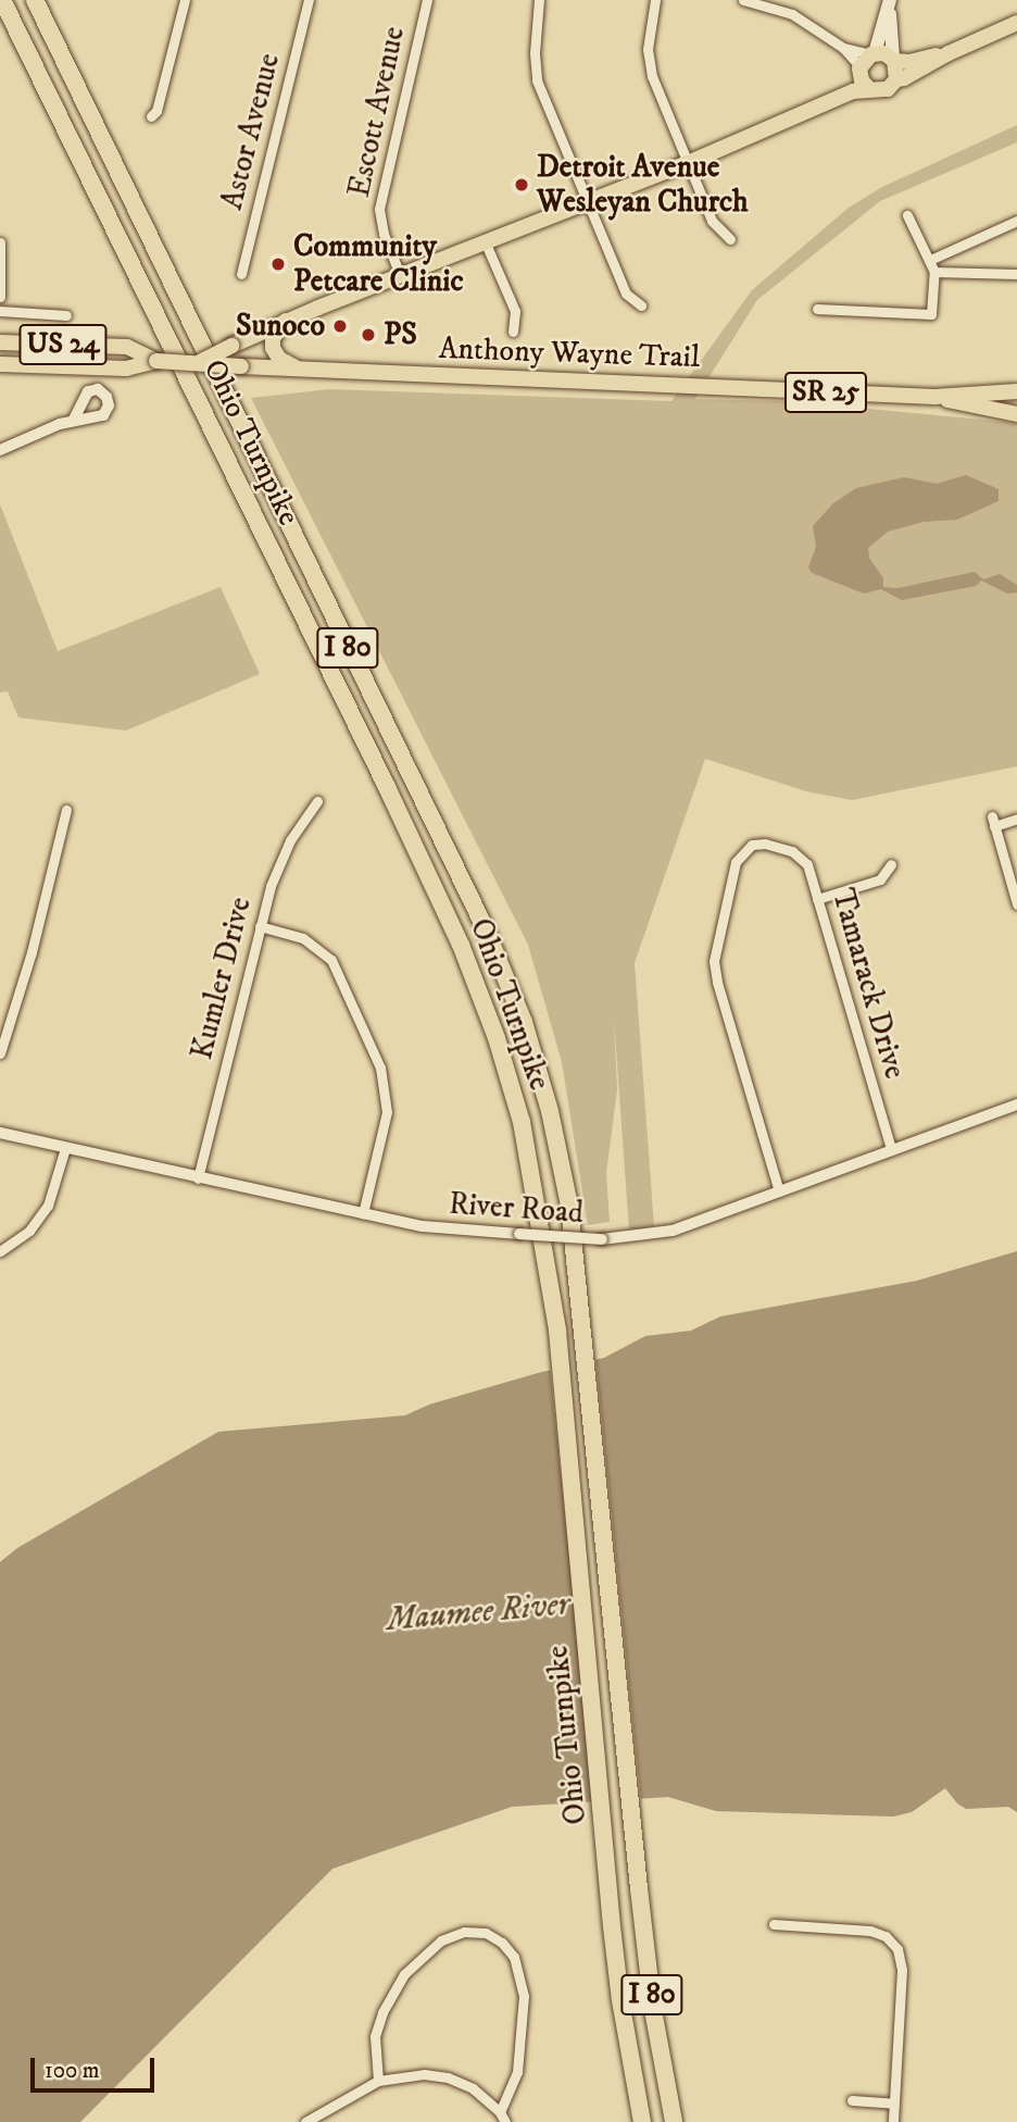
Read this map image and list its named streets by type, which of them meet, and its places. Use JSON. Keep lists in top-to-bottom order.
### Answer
{
  "streets": {
    "highway": ["Ohio Turnpike", "I 80"],
    "main road": ["US 24", "Anthony Wayne Trail", "SR 25"],
    "street": [
      "Escott Avenue",
      "Astor Avenue",
      "Kumler Drive",
      "Tamarack Drive",
      "River Road"
    ]
  },
  "crossings": [
    ["Escott Avenue", "US 24"],
    ["US 24", "Anthony Wayne Trail"],
    ["Kumler Drive", "River Road"],
    ["Tamarack Drive", "River Road"]
  ],
  "water": ["Maumee River"],
  "places": [
    "Detroit Avenue Wesleyan Church",
    "Community Petcare Clinic",
    "Sunoco",
    "PS"
  ],
  "scale_bar": "100 m"
}
